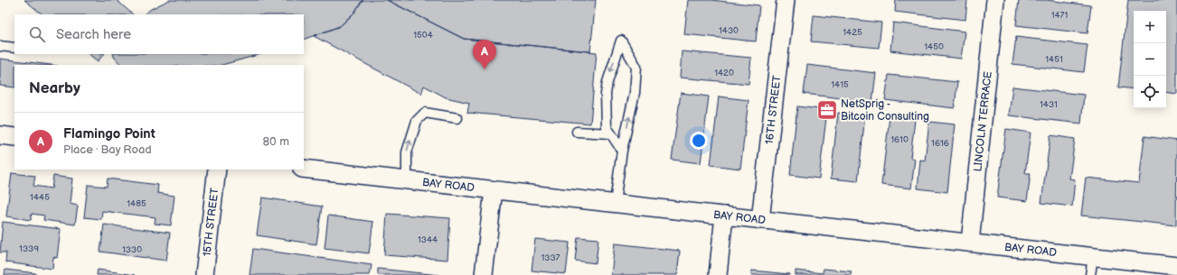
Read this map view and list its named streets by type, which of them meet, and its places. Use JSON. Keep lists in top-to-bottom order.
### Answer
{
  "streets": {
    "street": [
      "16TH STREET",
      "LINCOLN TERRACE",
      "BAY ROAD",
      "15TH STREET"
    ]
  },
  "crossings": [
    ["16TH STREET", "BAY ROAD"],
    ["LINCOLN TERRACE", "BAY ROAD"]
  ],
  "places": {
    "office": ["NetSprig - Bitcoin Consulting"]
  },
  "house_numbers": [
    "1471",
    "1430",
    "1425",
    "1504",
    "1450",
    "1451",
    "1420",
    "1415",
    "1431",
    "1610",
    "1616",
    "1445",
    "1485",
    "1344",
    "1339",
    "1330",
    "1337"
  ],
  "page": {
    "map_buttons": ["+", "−"],
    "search": "Search here",
    "pins": "A",
    "heading": "Nearby",
    "list": [
      {
        "mark": "A",
        "name": "Flamingo Point",
        "note": "Place · Bay Road",
        "value": "80 m"
      }
    ]
  }
}
